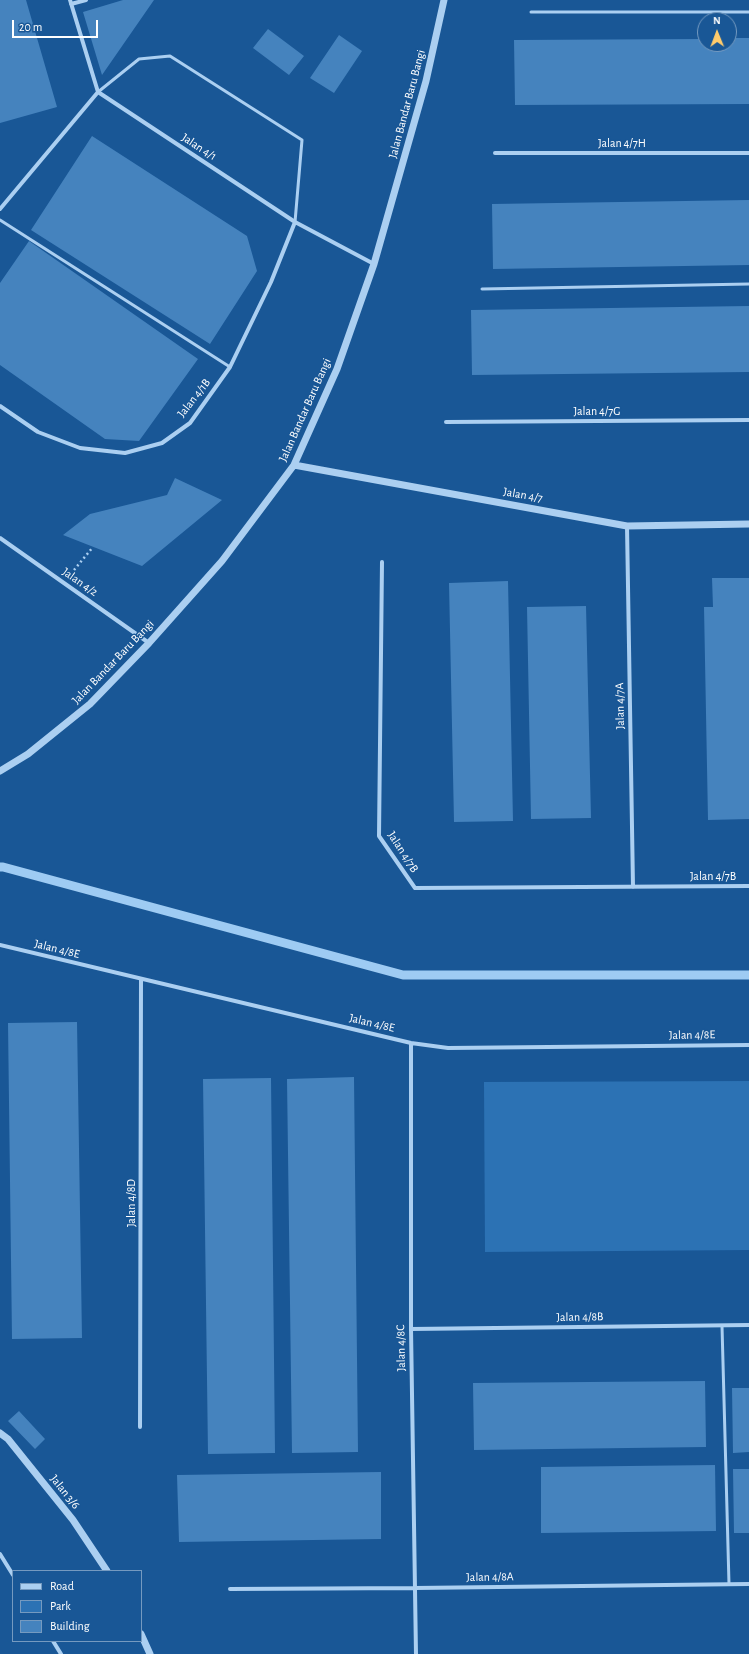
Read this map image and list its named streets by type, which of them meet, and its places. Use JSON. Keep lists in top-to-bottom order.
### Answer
{
  "streets": {
    "street": [
      "Jalan Bandar Baru Bangi",
      "Jalan 4/7H",
      "Jalan 4/1",
      "Jalan 4/1B",
      "Jalan 4/7G",
      "Jalan 4/7",
      "Jalan 4/2",
      "Jalan 4/7A",
      "Jalan 4/7B",
      "Jalan 4/8E",
      "Jalan 4/8D",
      "Jalan 4/8B",
      "Jalan 4/8C",
      "Jalan 3/6",
      "Jalan 4/8A"
    ]
  },
  "crossings": [
    ["Jalan Bandar Baru Bangi", "Jalan 4/1"],
    ["Jalan Bandar Baru Bangi", "Jalan 4/7"],
    ["Jalan Bandar Baru Bangi", "Jalan 4/2"],
    ["Jalan 4/1", "Jalan 4/1B"],
    ["Jalan 4/7", "Jalan 4/7A"],
    ["Jalan 4/7A", "Jalan 4/7B"],
    ["Jalan 4/8E", "Jalan 4/8D"],
    ["Jalan 4/8E", "Jalan 4/8C"],
    ["Jalan 4/8B", "Jalan 4/8C"],
    ["Jalan 4/8C", "Jalan 4/8A"]
  ],
  "legend": ["Road", "Park", "Building"],
  "scale_bar": "20 m",
  "north": "top"
}
